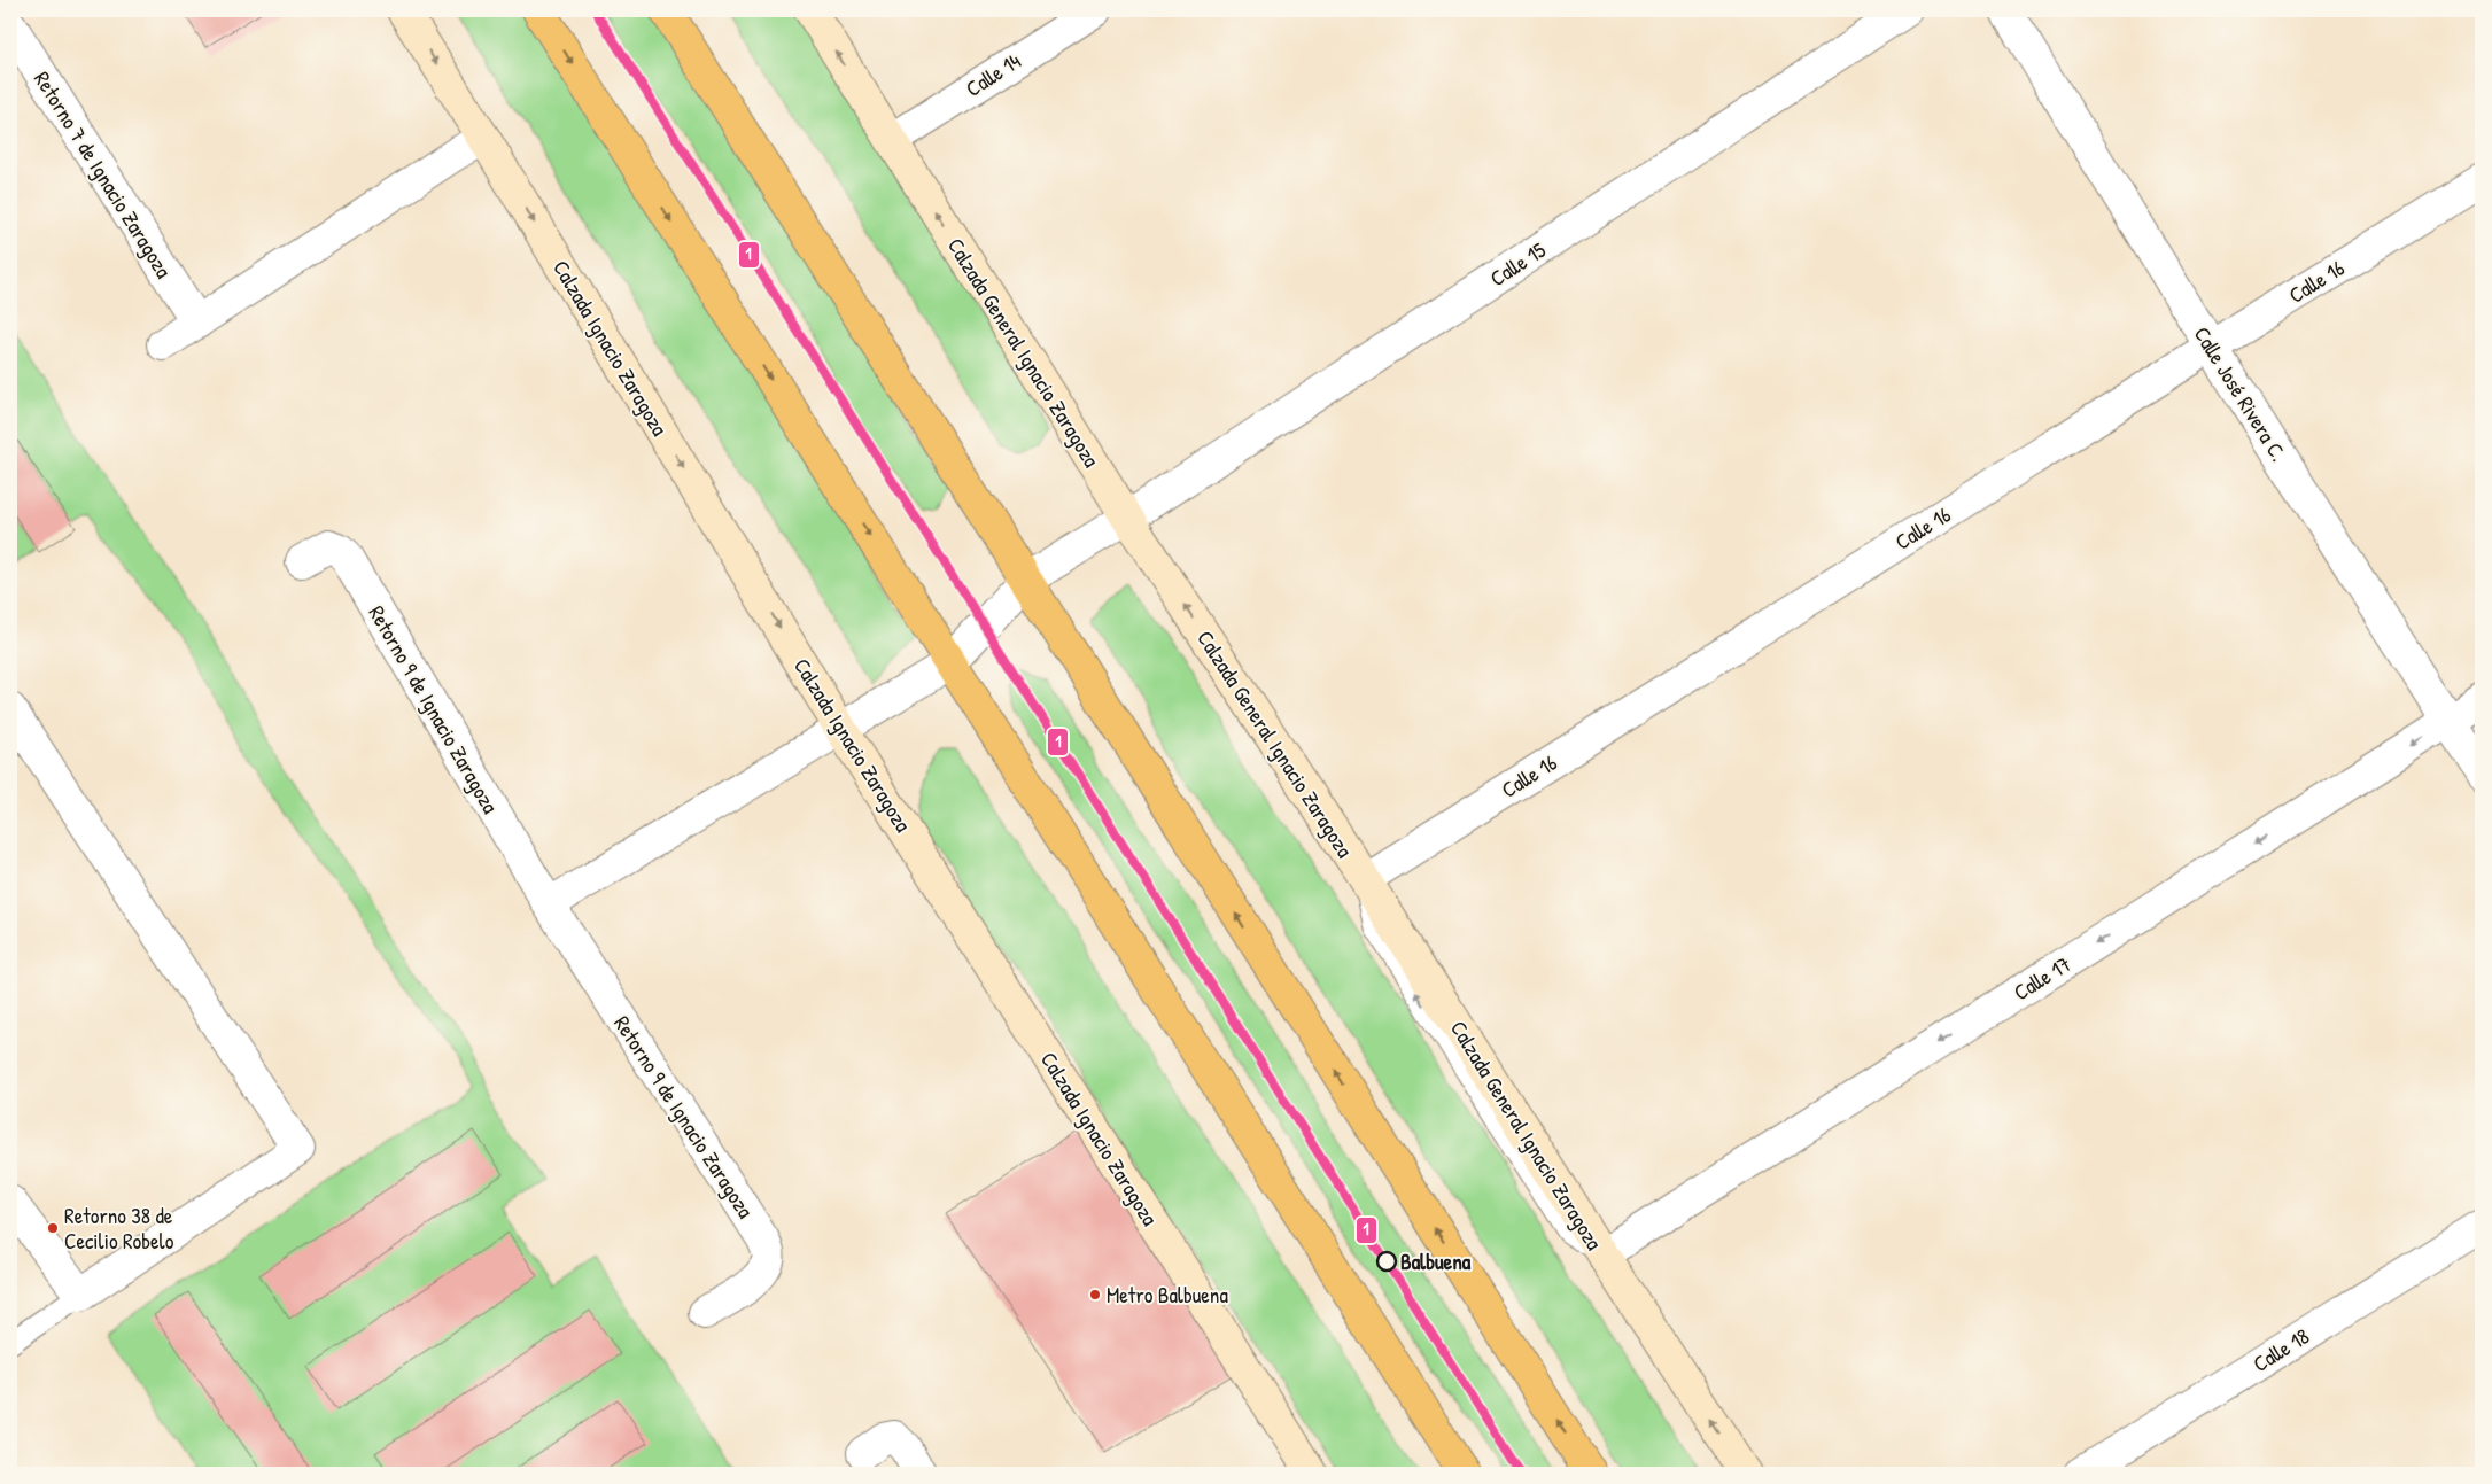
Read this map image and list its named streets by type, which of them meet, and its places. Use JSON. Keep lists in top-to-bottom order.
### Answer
{
  "streets": {
    "main road": ["Calzada Ignacio Zaragoza", "Calzada General Ignacio Zaragoza"],
    "street": [
      "Calle 14",
      "Retorno 7 de Ignacio Zaragoza",
      "Calle 15",
      "Calle 16",
      "Calle José Rivera C.",
      "Retorno 9 de Ignacio Zaragoza",
      "Calle 17",
      "Calle 18"
    ]
  },
  "crossings": [
    ["Calle 14", "Calzada General Ignacio Zaragoza"],
    ["Calle 15", "Calzada Ignacio Zaragoza"],
    ["Calle 15", "Calzada General Ignacio Zaragoza"],
    ["Calle 16", "Calzada General Ignacio Zaragoza"],
    ["Calle 16", "Calle José Rivera C."],
    ["Calzada General Ignacio Zaragoza", "Calle 17"],
    ["Calle José Rivera C.", "Calle 17"]
  ],
  "one_way": ["Calle 17"],
  "places": ["Retorno 38 de Cecilio Robelo", "Balbuena", "Metro Balbuena"],
  "lines": ["transit line 1"]
}
